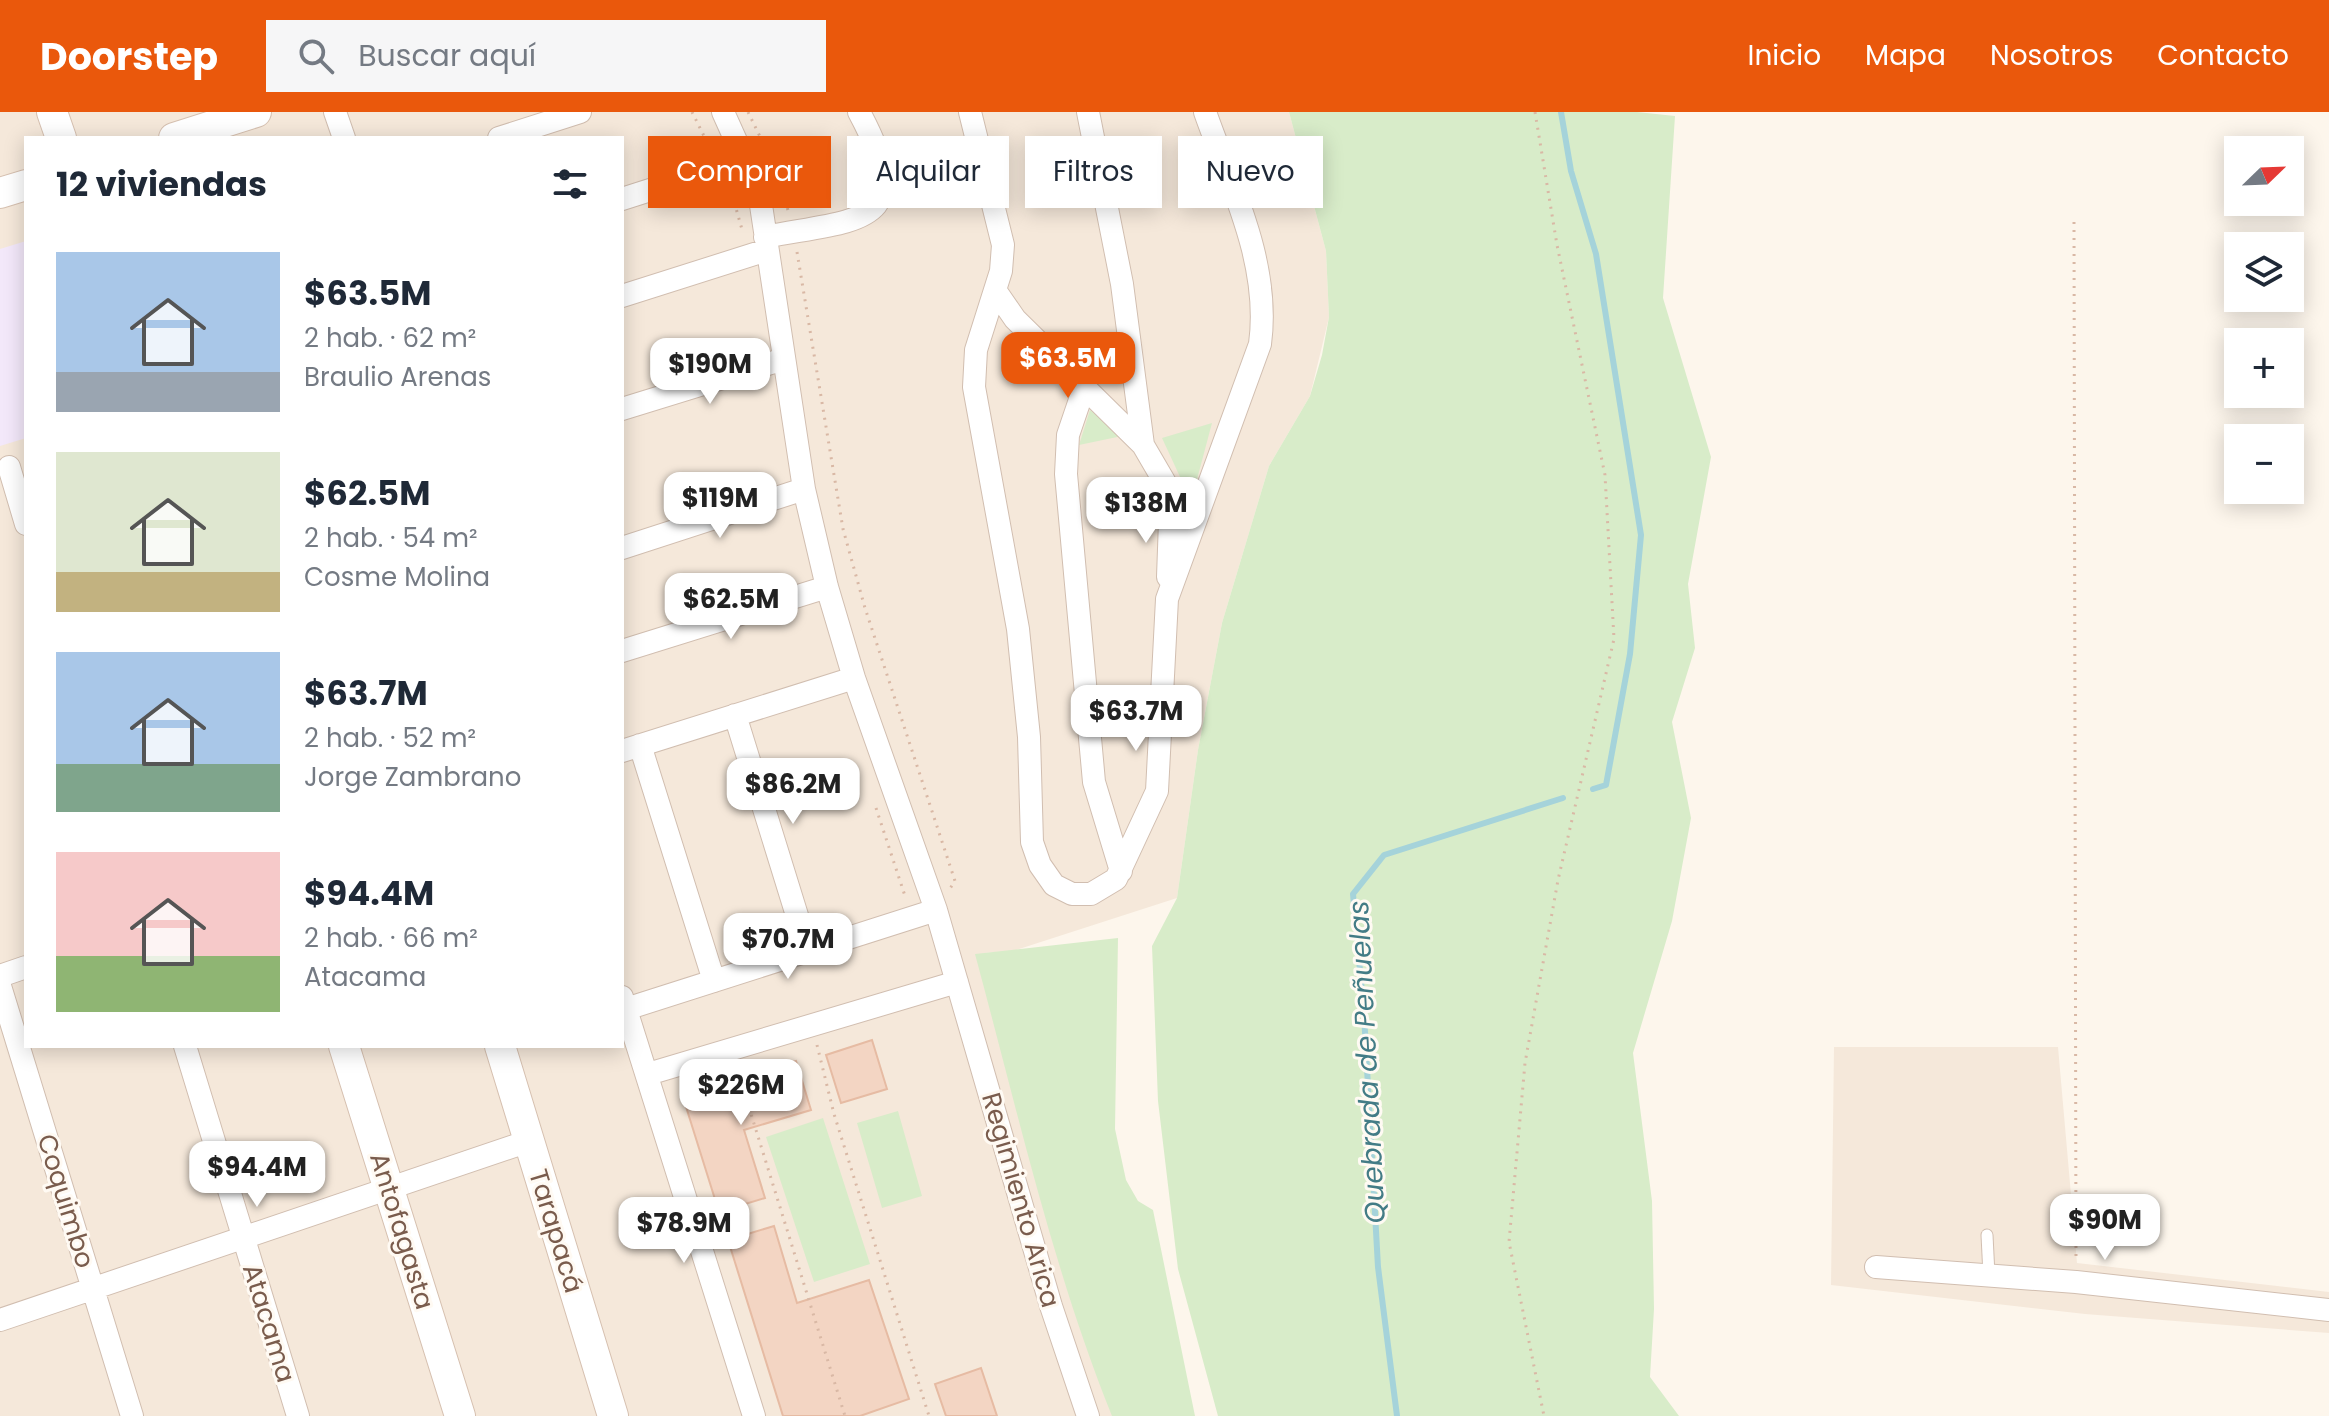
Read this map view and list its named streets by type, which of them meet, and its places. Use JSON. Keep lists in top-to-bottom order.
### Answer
{
  "streets": {
    "main road": ["Antofagasta", "Tarapacá"],
    "street": ["Regimiento Arica", "Coquimbo", "Atacama"]
  },
  "water": ["Quebrada de Peñuelas"],
  "north": "top right",
  "page": {
    "header": "Doorstep",
    "search": "Buscar aquí",
    "nav": [
      "Inicio",
      "Mapa",
      "Nosotros",
      "Contacto"
    ],
    "map_buttons": ["+", "−"],
    "chip": [
      "Comprar",
      "Alquilar",
      "Filtros",
      "Nuevo"
    ],
    "heading": "12 viviendas",
    "list": [
      {
        "name": "$63.5M",
        "note": "2 hab. · 62 m² · Braulio Arenas"
      },
      {
        "name": "$62.5M",
        "note": "2 hab. · 54 m² · Cosme Molina"
      },
      {
        "name": "$63.7M",
        "note": "2 hab. · 52 m² · Jorge Zambrano"
      },
      {
        "name": "$94.4M",
        "note": "2 hab. · 66 m² · Atacama"
      }
    ],
    "price": [
      "$63.5M",
      "$190M",
      "$119M",
      "$138M",
      "$62.5M",
      "$63.7M",
      "$86.2M",
      "$70.7M",
      "$226M",
      "$94.4M",
      "$90M",
      "$78.9M"
    ]
  }
}
